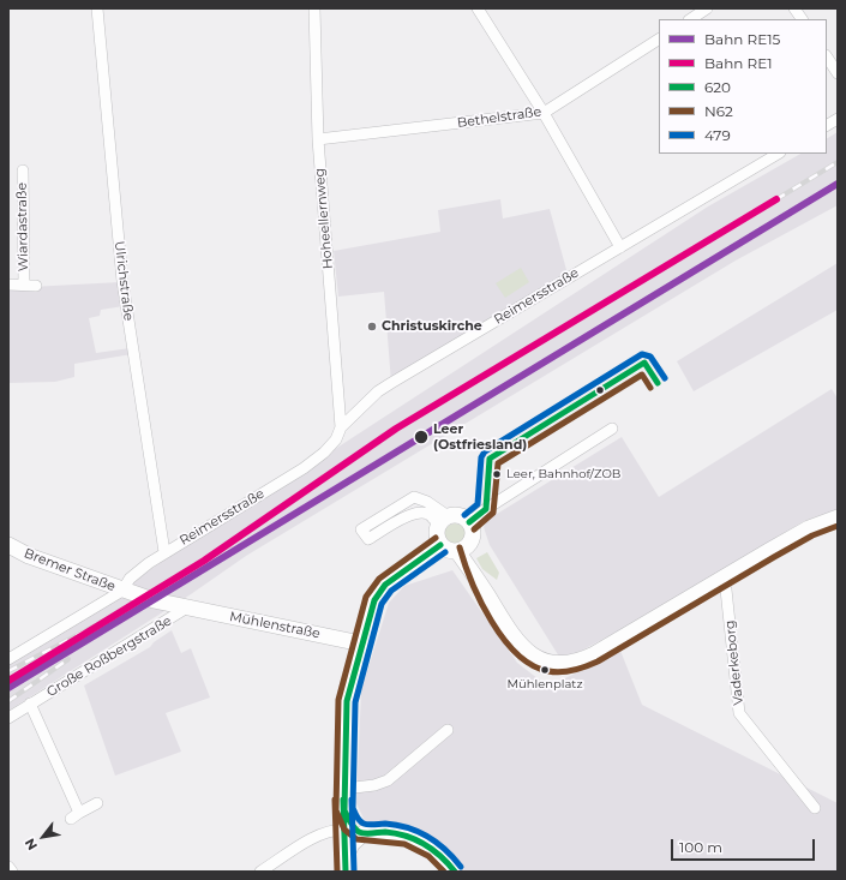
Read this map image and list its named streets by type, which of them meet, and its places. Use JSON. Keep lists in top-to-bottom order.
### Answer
{
  "streets": {
    "main road": ["Bremer Straße", "Mühlenstraße"],
    "street": [
      "Bethelstraße",
      "Hoheellernweg",
      "Wiardastraße",
      "Ulrichstraße",
      "Reimersstraße",
      "Große Roßbergstraße",
      "Vaderkeborg"
    ]
  },
  "crossings": [
    ["Bethelstraße", "Hoheellernweg"],
    ["Hoheellernweg", "Reimersstraße"],
    ["Ulrichstraße", "Reimersstraße"],
    ["Reimersstraße", "Bremer Straße"],
    ["Bremer Straße", "Mühlenstraße"],
    ["Bremer Straße", "Große Roßbergstraße"],
    ["Mühlenstraße", "Große Roßbergstraße"]
  ],
  "places": [
    "Christuskirche",
    "Leer (Ostfriesland)",
    "Leer, Bahnhof/ZOB",
    "Mühlenplatz"
  ],
  "lines": [
    "rail line RE15",
    "rail line RE1",
    "transit line 479",
    "transit line 620",
    "transit line N62"
  ],
  "legend": [
    "Bahn RE15",
    "Bahn RE1",
    "620",
    "N62",
    "479"
  ],
  "scale_bar": "100 m",
  "north": "bottom left"
}
